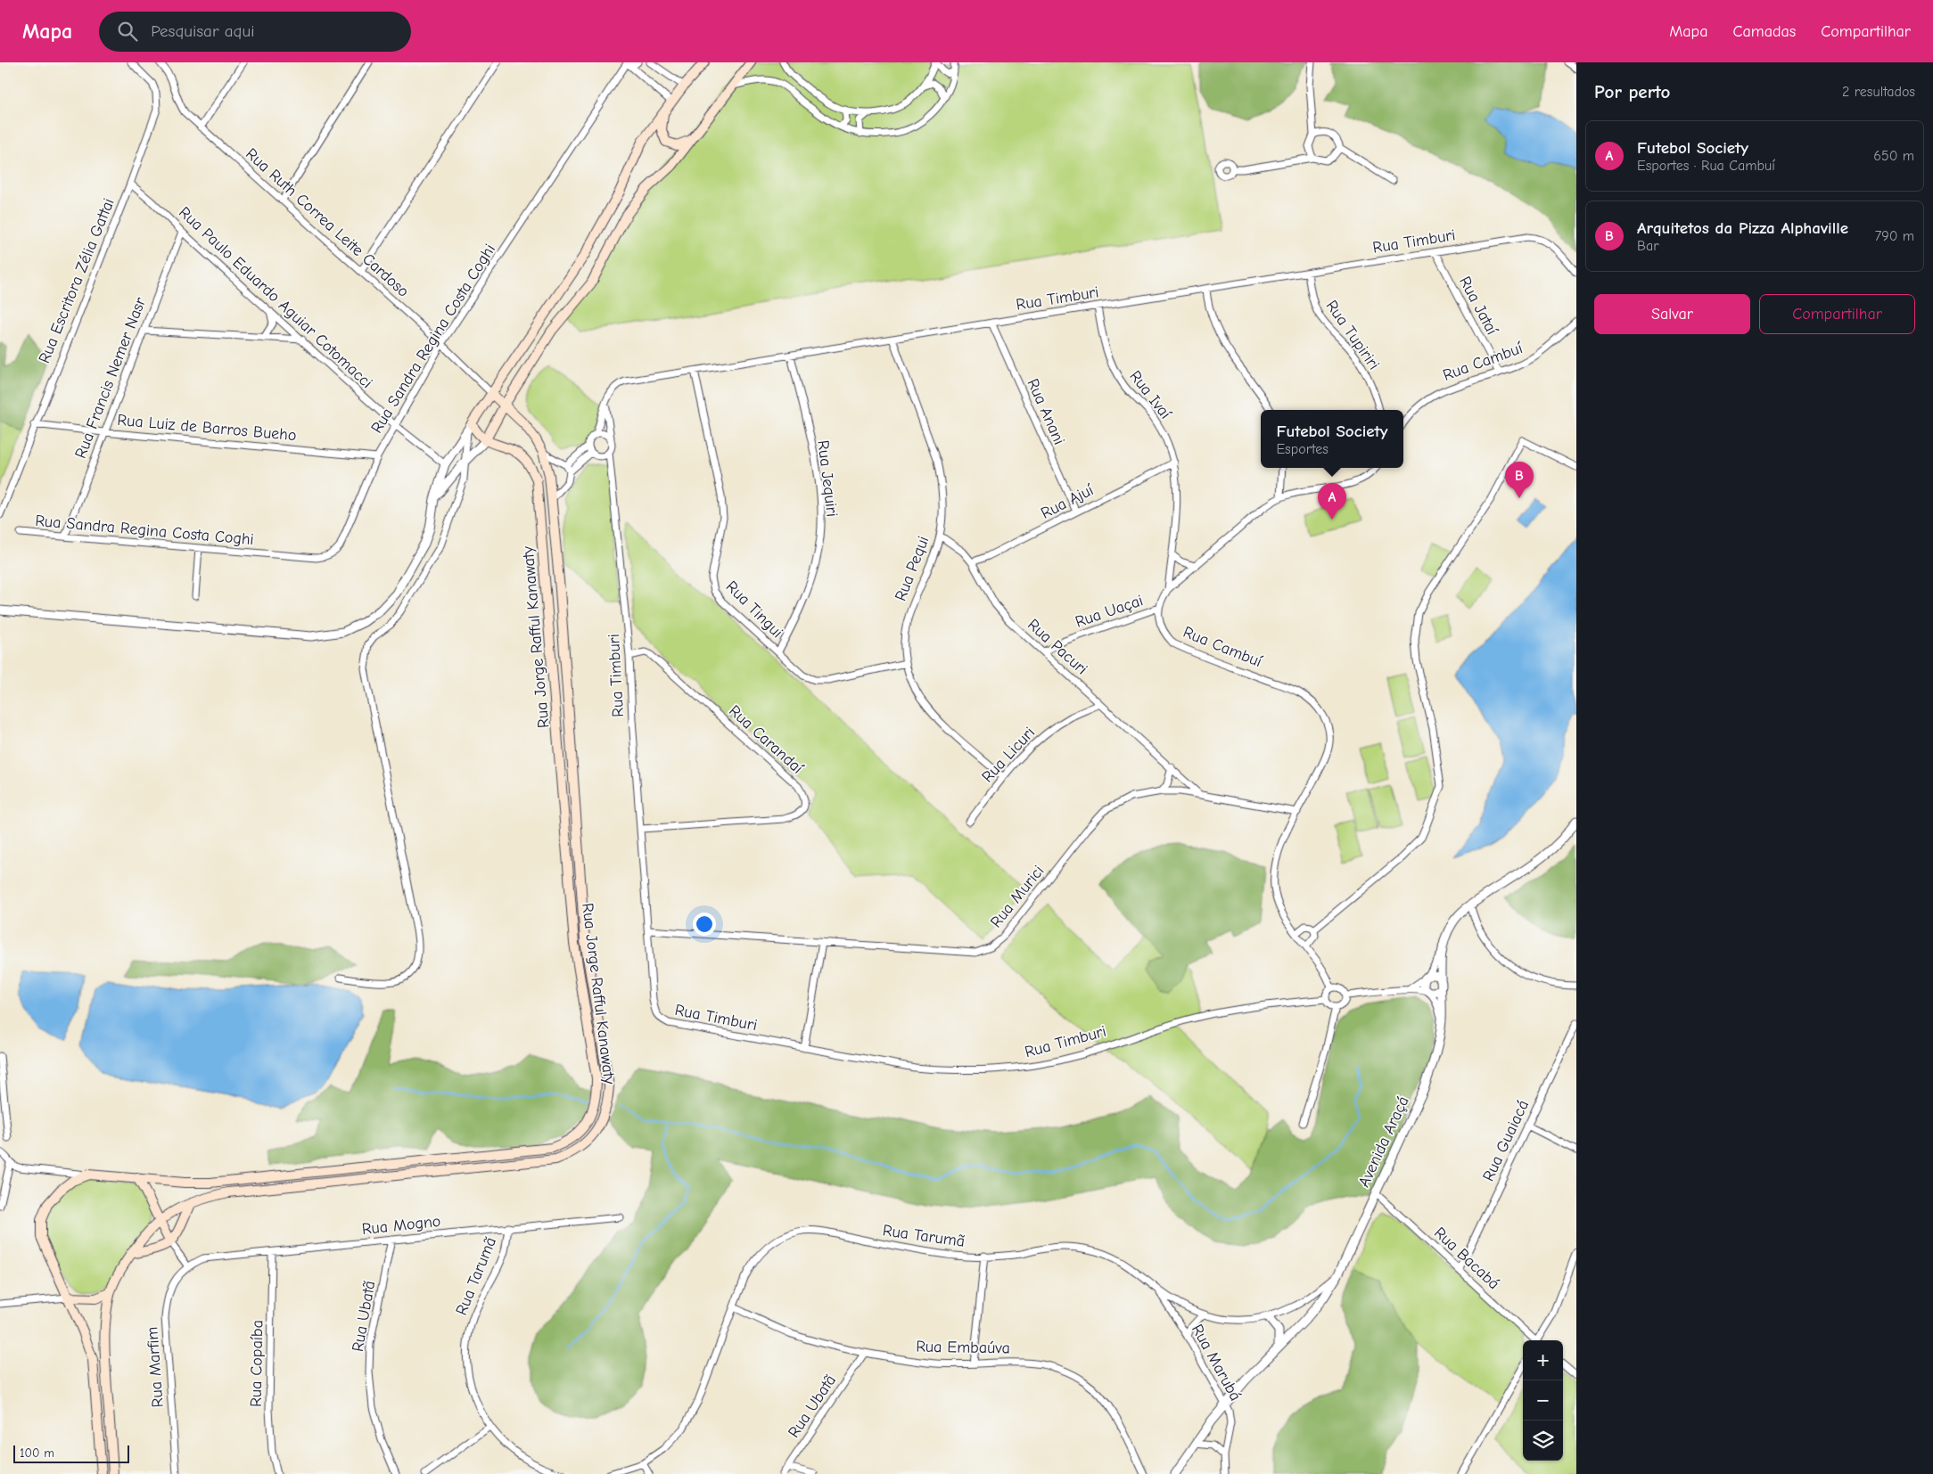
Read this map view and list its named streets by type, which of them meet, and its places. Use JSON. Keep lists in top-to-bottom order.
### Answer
{
  "streets": {
    "main road": ["Rua Jorge Rafful Kanawaty"],
    "street": [
      "Rua Ruth Correa Leite Cardoso",
      "Rua Timburi",
      "Rua Escritora Zélia Gattai",
      "Rua Paulo Eduardo Aguiar Cotomacci",
      "Rua Jataí",
      "Rua Tupiriri",
      "Rua Sandra Regina Costa Coghi",
      "Rua Cambuí",
      "Rua Francis Nemer Nasr",
      "Rua Ivaí",
      "Rua Anani",
      "Rua Luiz de Barros Bueho",
      "Rua Jequiri",
      "Rua Ajuí",
      "Rua Pequi",
      "Rua Tingui",
      "Rua Uaçai",
      "Rua Pacuri",
      "Rua Carandaí",
      "Rua Licuri",
      "Rua Murici",
      "Rua Guaiacá",
      "Avenida Araçá",
      "Rua Mogno",
      "Rua Tarumã",
      "Rua Bacabá",
      "Rua Ubatã",
      "Rua Embaúva",
      "Rua Marubá",
      "Rua Copaíba",
      "Rua Marfim"
    ]
  },
  "crossings": [
    ["Rua Ruth Correa Leite Cardoso", "Rua Sandra Regina Costa Coghi"],
    ["Rua Ruth Correa Leite Cardoso", "Rua Jorge Rafful Kanawaty"],
    ["Rua Timburi", "Rua Jataí"],
    ["Rua Timburi", "Rua Tupiriri"],
    ["Rua Timburi", "Rua Ivaí"],
    ["Rua Timburi", "Rua Anani"],
    ["Rua Timburi", "Rua Jequiri"],
    ["Rua Timburi", "Rua Pequi"],
    ["Rua Timburi", "Rua Tingui"],
    ["Rua Timburi", "Rua Carandaí"],
    ["Rua Timburi", "Rua Murici"],
    ["Rua Escritora Zélia Gattai", "Rua Paulo Eduardo Aguiar Cotomacci"],
    ["Rua Escritora Zélia Gattai", "Rua Luiz de Barros Bueho"],
    ["Rua Paulo Eduardo Aguiar Cotomacci", "Rua Sandra Regina Costa Coghi"],
    ["Rua Paulo Eduardo Aguiar Cotomacci", "Rua Francis Nemer Nasr"],
    ["Rua Jataí", "Rua Cambuí"],
    ["Rua Sandra Regina Costa Coghi", "Rua Francis Nemer Nasr"],
    ["Rua Sandra Regina Costa Coghi", "Rua Luiz de Barros Bueho"],
    ["Rua Cambuí", "Rua Uaçai"],
    ["Rua Cambuí", "Rua Murici"],
    ["Rua Francis Nemer Nasr", "Rua Luiz de Barros Bueho"],
    ["Rua Ivaí", "Rua Ajuí"],
    ["Rua Anani", "Rua Ajuí"],
    ["Rua Jequiri", "Rua Tingui"],
    ["Rua Ajuí", "Rua Pacuri"],
    ["Rua Pequi", "Rua Tingui"],
    ["Rua Pequi", "Rua Pacuri"],
    ["Rua Pequi", "Rua Licuri"],
    ["Rua Uaçai", "Rua Pacuri"],
    ["Rua Pacuri", "Rua Licuri"],
    ["Rua Pacuri", "Rua Murici"],
    ["Rua Guaiacá", "Rua Bacabá"],
    ["Avenida Araçá", "Rua Tarumã"],
    ["Avenida Araçá", "Rua Bacabá"],
    ["Avenida Araçá", "Rua Marubá"],
    ["Rua Mogno", "Rua Tarumã"],
    ["Rua Mogno", "Rua Ubatã"],
    ["Rua Mogno", "Rua Copaíba"],
    ["Rua Mogno", "Rua Marfim"],
    ["Rua Tarumã", "Rua Embaúva"],
    ["Rua Tarumã", "Rua Marubá"],
    ["Rua Ubatã", "Rua Embaúva"]
  ],
  "scale_bar": "100 m",
  "page": {
    "header": "Mapa",
    "search": "Pesquisar aqui",
    "nav": ["Mapa", "Camadas", "Compartilhar"],
    "heading": ["Por perto", "2 resultados"],
    "list": [
      {
        "mark": "A",
        "name": "Futebol Society",
        "note": "Esportes · Rua Cambuí",
        "value": "650 m"
      },
      {
        "mark": "B",
        "name": "Arquitetos da Pizza Alphaville",
        "note": "Bar",
        "value": "790 m"
      }
    ],
    "buttons": ["Salvar", "Compartilhar"],
    "popup": ["Futebol Society", "Esportes"],
    "pins": ["B", "A"],
    "map_buttons": ["+", "−"],
    "scale": "100 m"
  }
}
